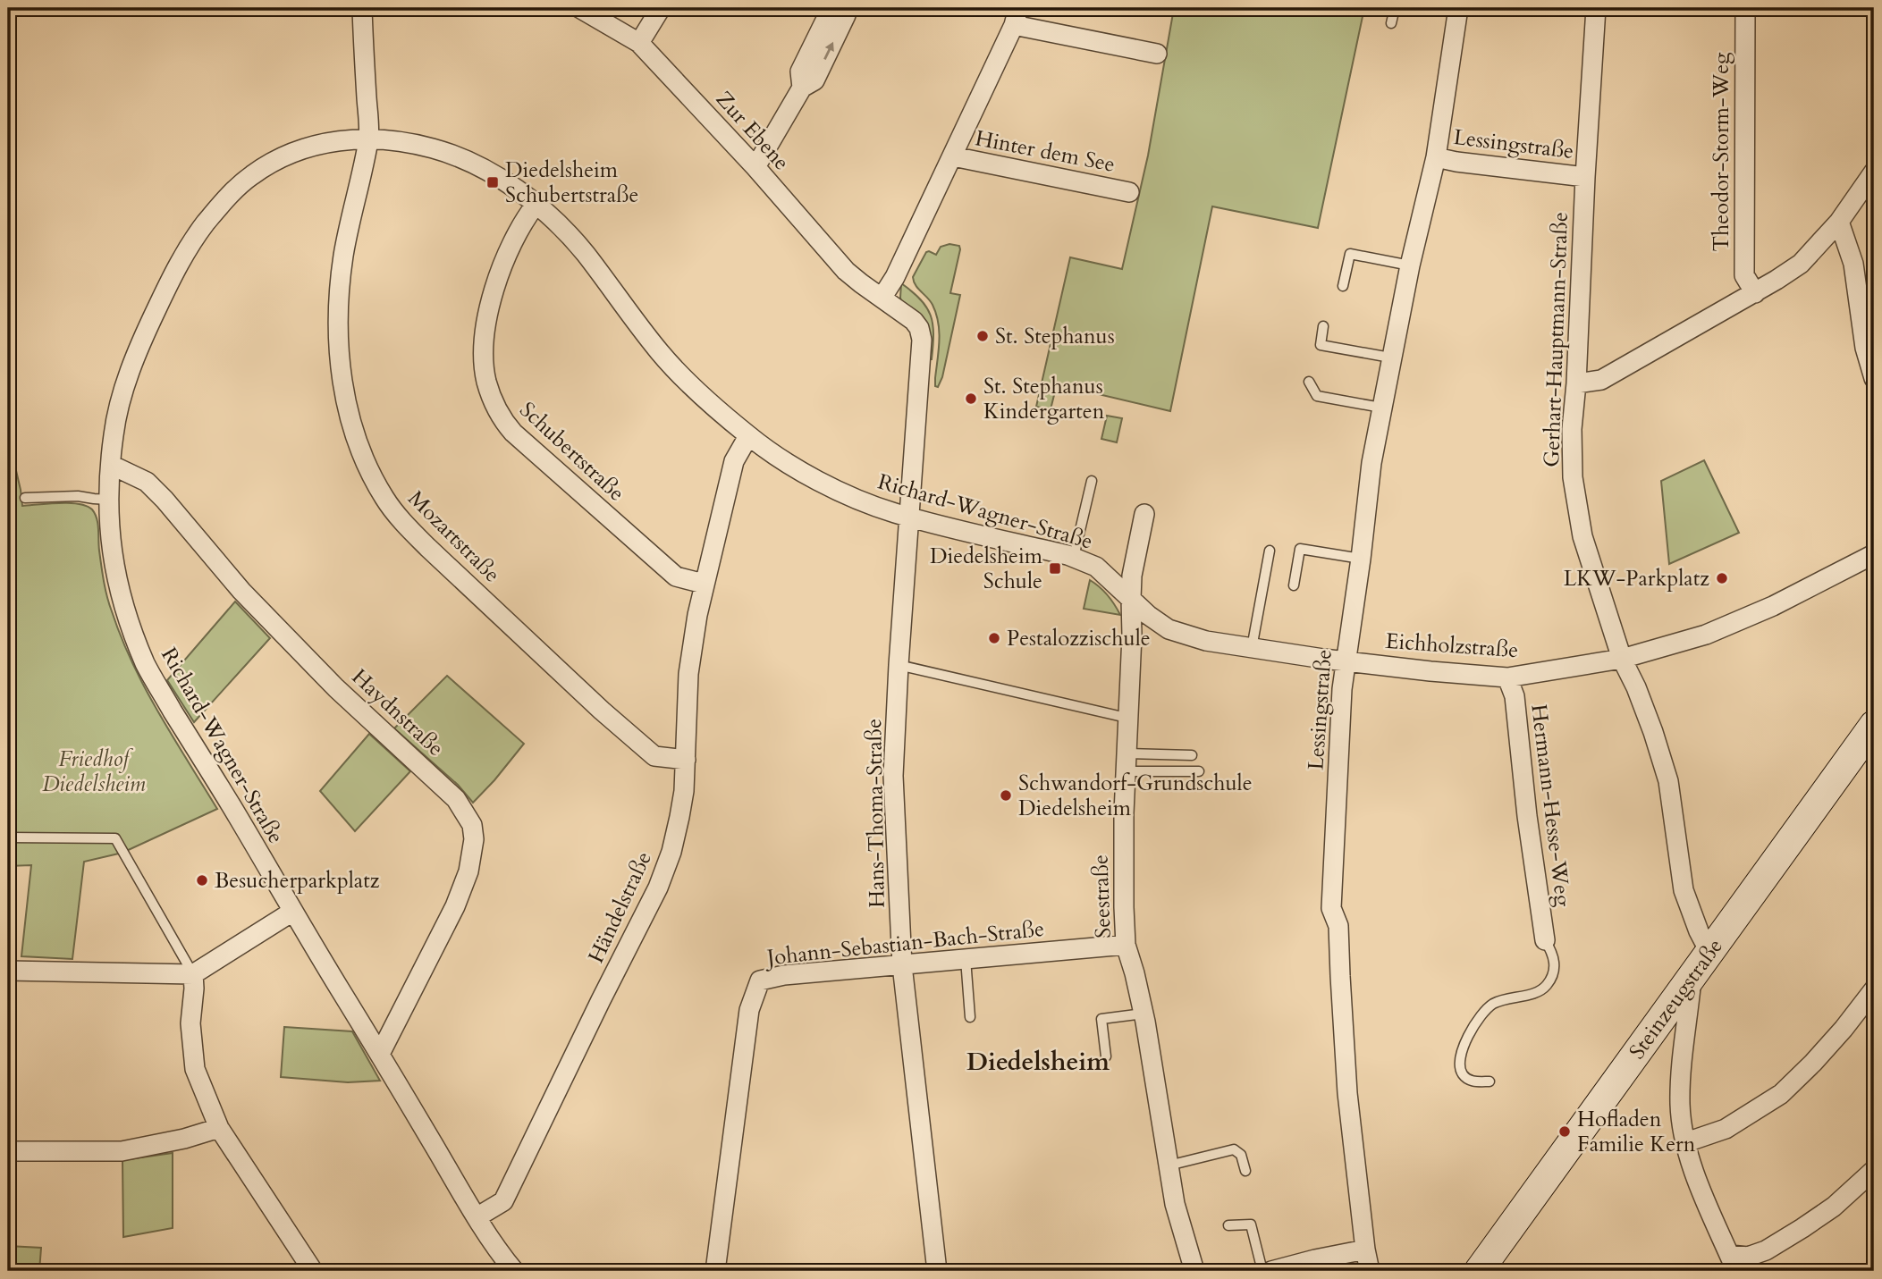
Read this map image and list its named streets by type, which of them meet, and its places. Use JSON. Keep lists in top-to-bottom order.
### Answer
{
  "streets": {
    "street": [
      "Zur Ebene",
      "Lessingstraße",
      "Hinter dem See",
      "Theodor-Storm-Weg",
      "Gerhart-Hauptmann-Straße",
      "Schubertstraße",
      "Richard-Wagner-Straße",
      "Mozartstraße",
      "Eichholzstraße",
      "Haydnstraße",
      "Hermann-Hesse-Weg",
      "Hans-Thoma-Straße",
      "Seestraße",
      "Händelstraße",
      "Johann-Sebastian-Bach-Straße",
      "Steinzeugstraße"
    ]
  },
  "crossings": [
    ["Zur Ebene", "Hinter dem See"],
    ["Zur Ebene", "Hans-Thoma-Straße"],
    ["Lessingstraße", "Gerhart-Hauptmann-Straße"],
    ["Lessingstraße", "Eichholzstraße"],
    ["Hinter dem See", "Hans-Thoma-Straße"],
    ["Gerhart-Hauptmann-Straße", "Eichholzstraße"],
    ["Gerhart-Hauptmann-Straße", "Steinzeugstraße"],
    ["Schubertstraße", "Richard-Wagner-Straße"],
    ["Schubertstraße", "Händelstraße"],
    ["Richard-Wagner-Straße", "Mozartstraße"],
    ["Richard-Wagner-Straße", "Eichholzstraße"],
    ["Richard-Wagner-Straße", "Haydnstraße"],
    ["Richard-Wagner-Straße", "Hans-Thoma-Straße"],
    ["Richard-Wagner-Straße", "Seestraße"],
    ["Richard-Wagner-Straße", "Händelstraße"],
    ["Mozartstraße", "Händelstraße"],
    ["Eichholzstraße", "Hermann-Hesse-Weg"],
    ["Eichholzstraße", "Seestraße"],
    ["Hans-Thoma-Straße", "Johann-Sebastian-Bach-Straße"],
    ["Seestraße", "Johann-Sebastian-Bach-Straße"]
  ],
  "districts": ["Diedelsheim"],
  "parks": ["Friedhof Diedelsheim"],
  "places": {
    "transit": ["Diedelsheim Schubertstraße", "Diedelsheim Schule"],
    "other": [
      "St. Stephanus",
      "St. Stephanus Kindergarten",
      "LKW-Parkplatz",
      "Pestalozzischule",
      "Schwandorf-Grundschule Diedelsheim",
      "Besucherparkplatz",
      "Hofladen Familie Kern"
    ]
  }
}
